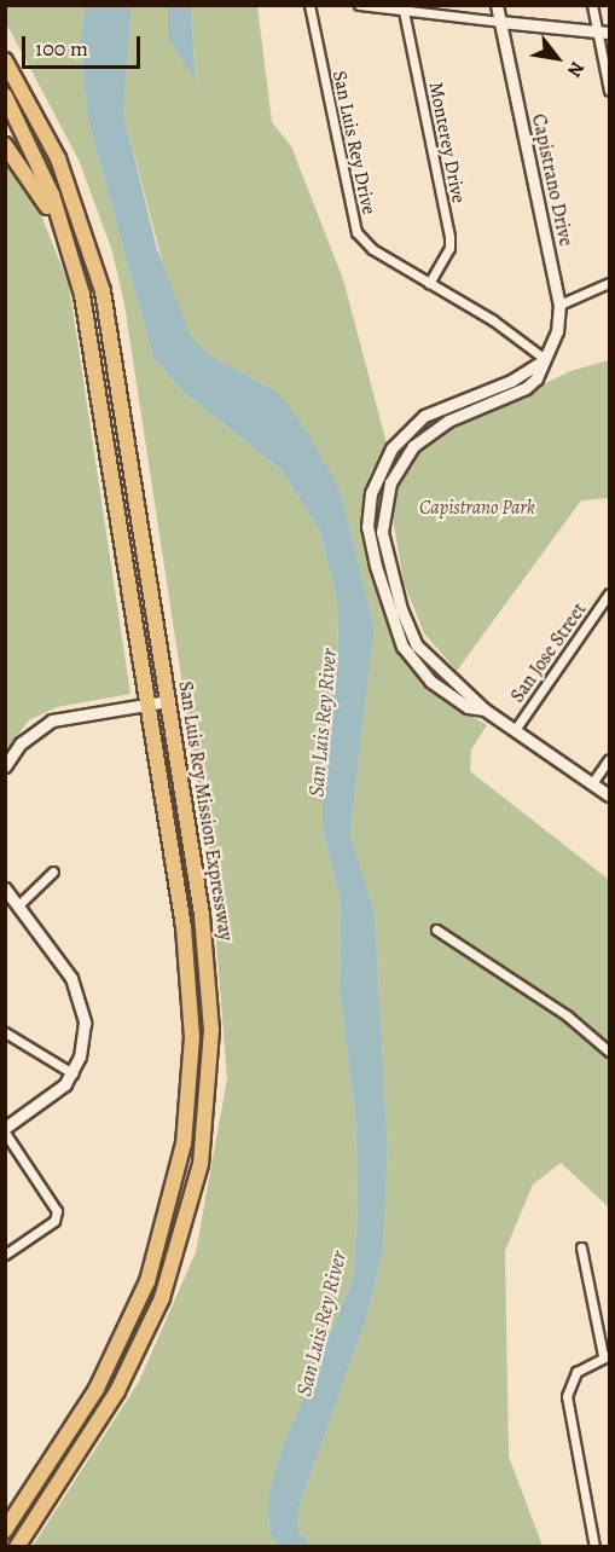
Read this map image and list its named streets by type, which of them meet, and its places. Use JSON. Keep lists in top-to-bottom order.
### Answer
{
  "streets": {
    "highway": ["San Luis Rey Mission Expressway"],
    "street": [
      "San Luis Rey Drive",
      "Monterey Drive",
      "Capistrano Drive",
      "San Jose Street"
    ]
  },
  "crossings": [
    ["San Luis Rey Drive", "Monterey Drive"],
    ["San Luis Rey Drive", "Capistrano Drive"]
  ],
  "water": ["San Luis Rey River"],
  "parks": ["Capistrano Park"],
  "scale_bar": "100 m",
  "north": "bottom right"
}
